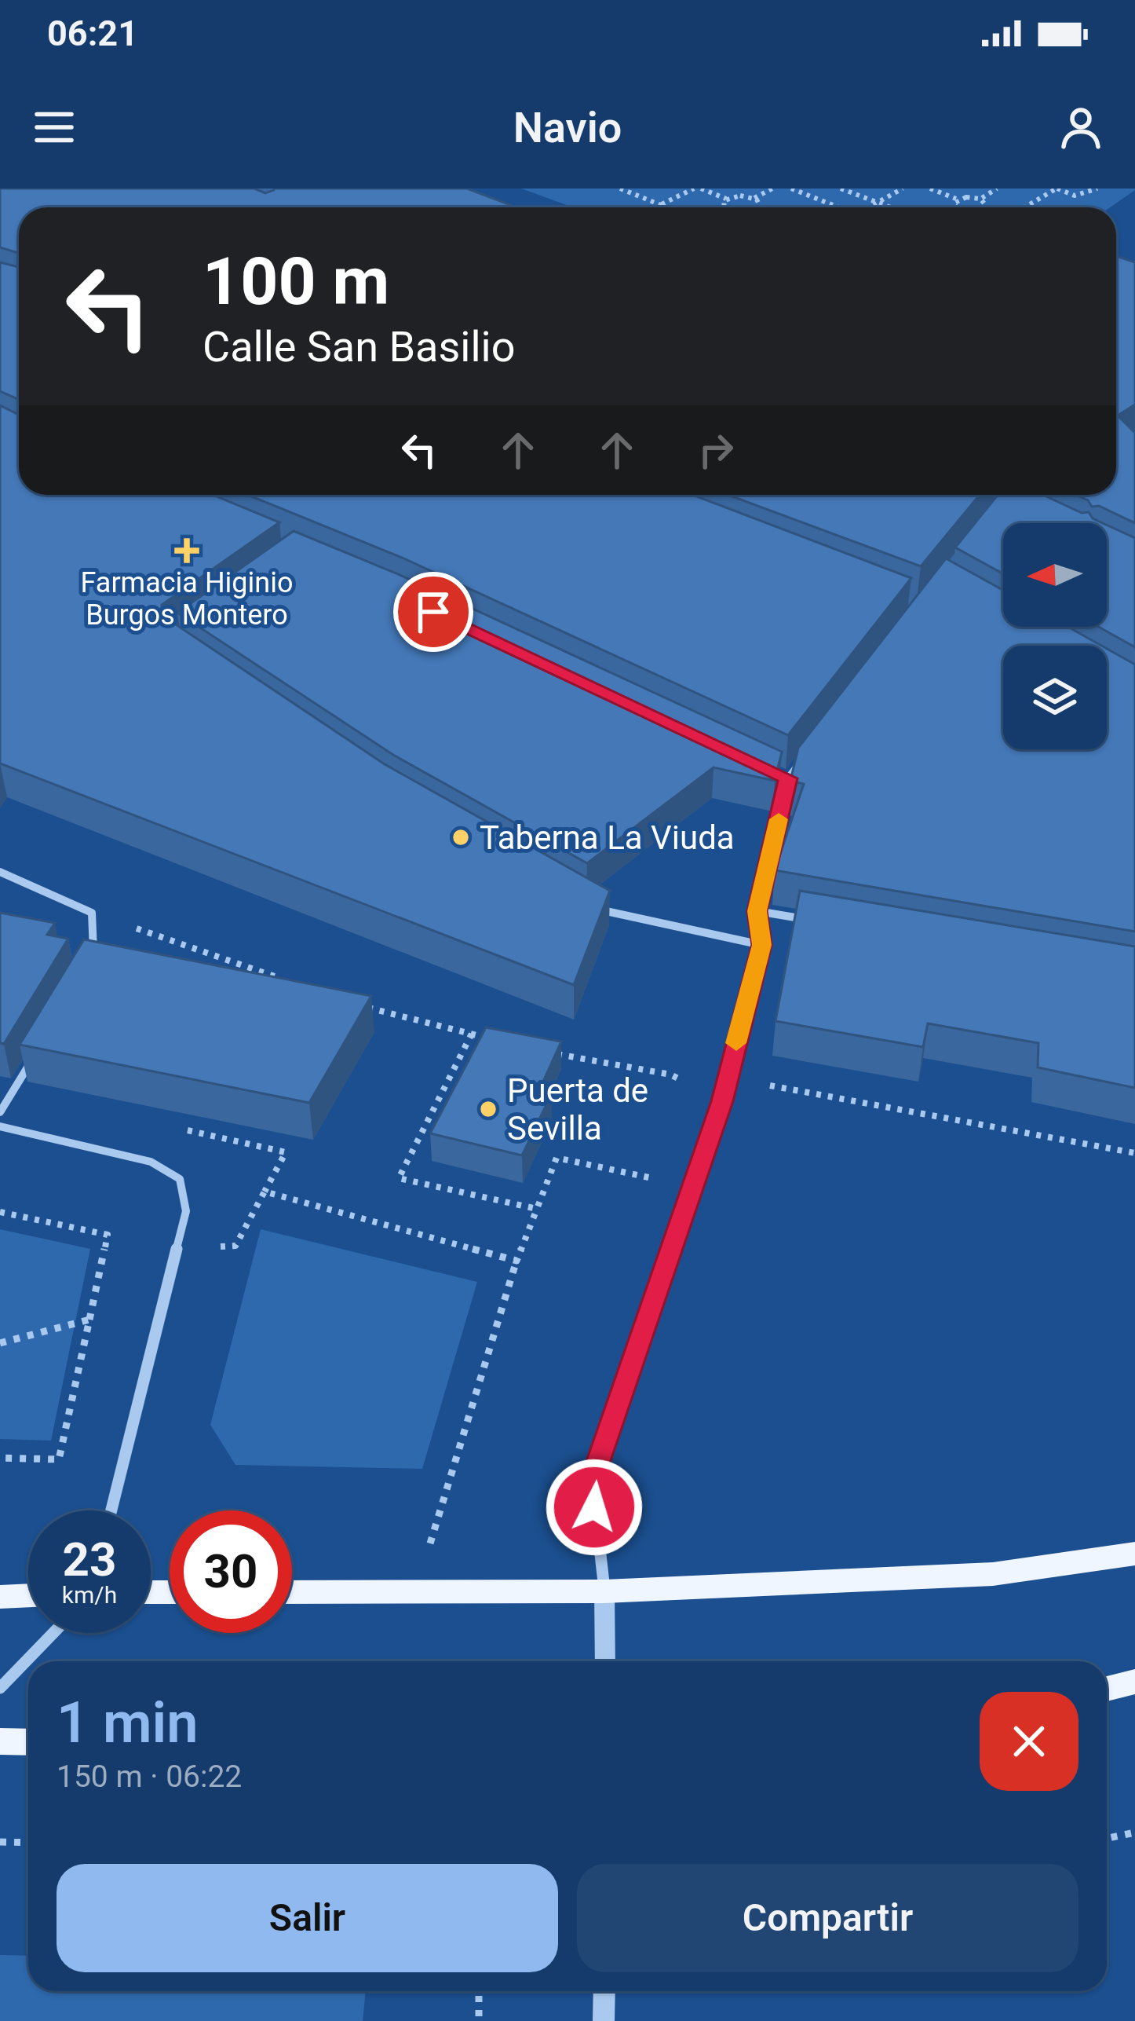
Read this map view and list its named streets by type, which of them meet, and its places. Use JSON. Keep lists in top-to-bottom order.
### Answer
{
  "places": {
    "health": ["Farmacia Higinio Burgos Montero"],
    "other": ["Taberna La Viuda", "Puerta de Sevilla"]
  },
  "north": "left",
  "page": {
    "status": "06:21",
    "header": "Navio",
    "turn": ["100 m", "Calle San Basilio"],
    "speed": "23 km/h",
    "limit": "30",
    "heading": ["1 min", "150 m · 06:22"],
    "buttons": ["Salir", "Compartir"]
  }
}
